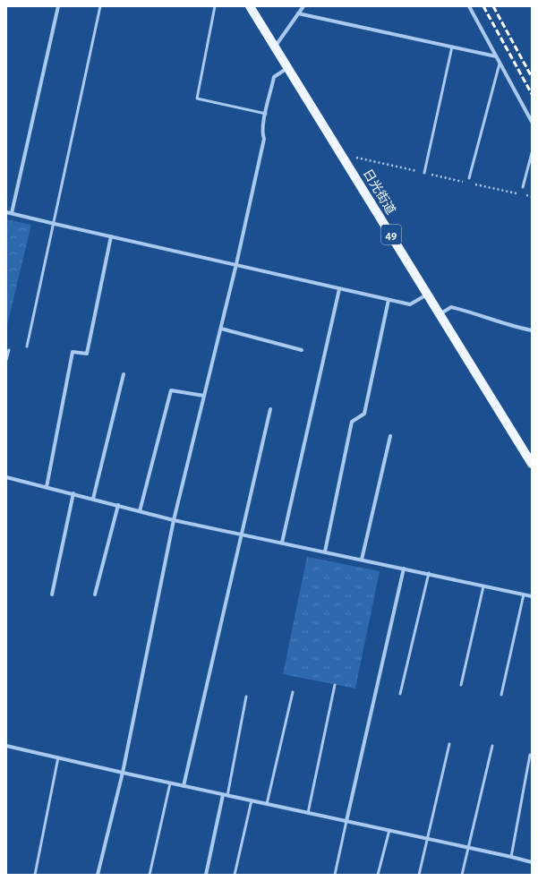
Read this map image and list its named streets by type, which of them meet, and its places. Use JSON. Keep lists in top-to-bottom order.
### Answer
{
  "streets": {
    "main road": ["日光街道", "49"]
  }
}
